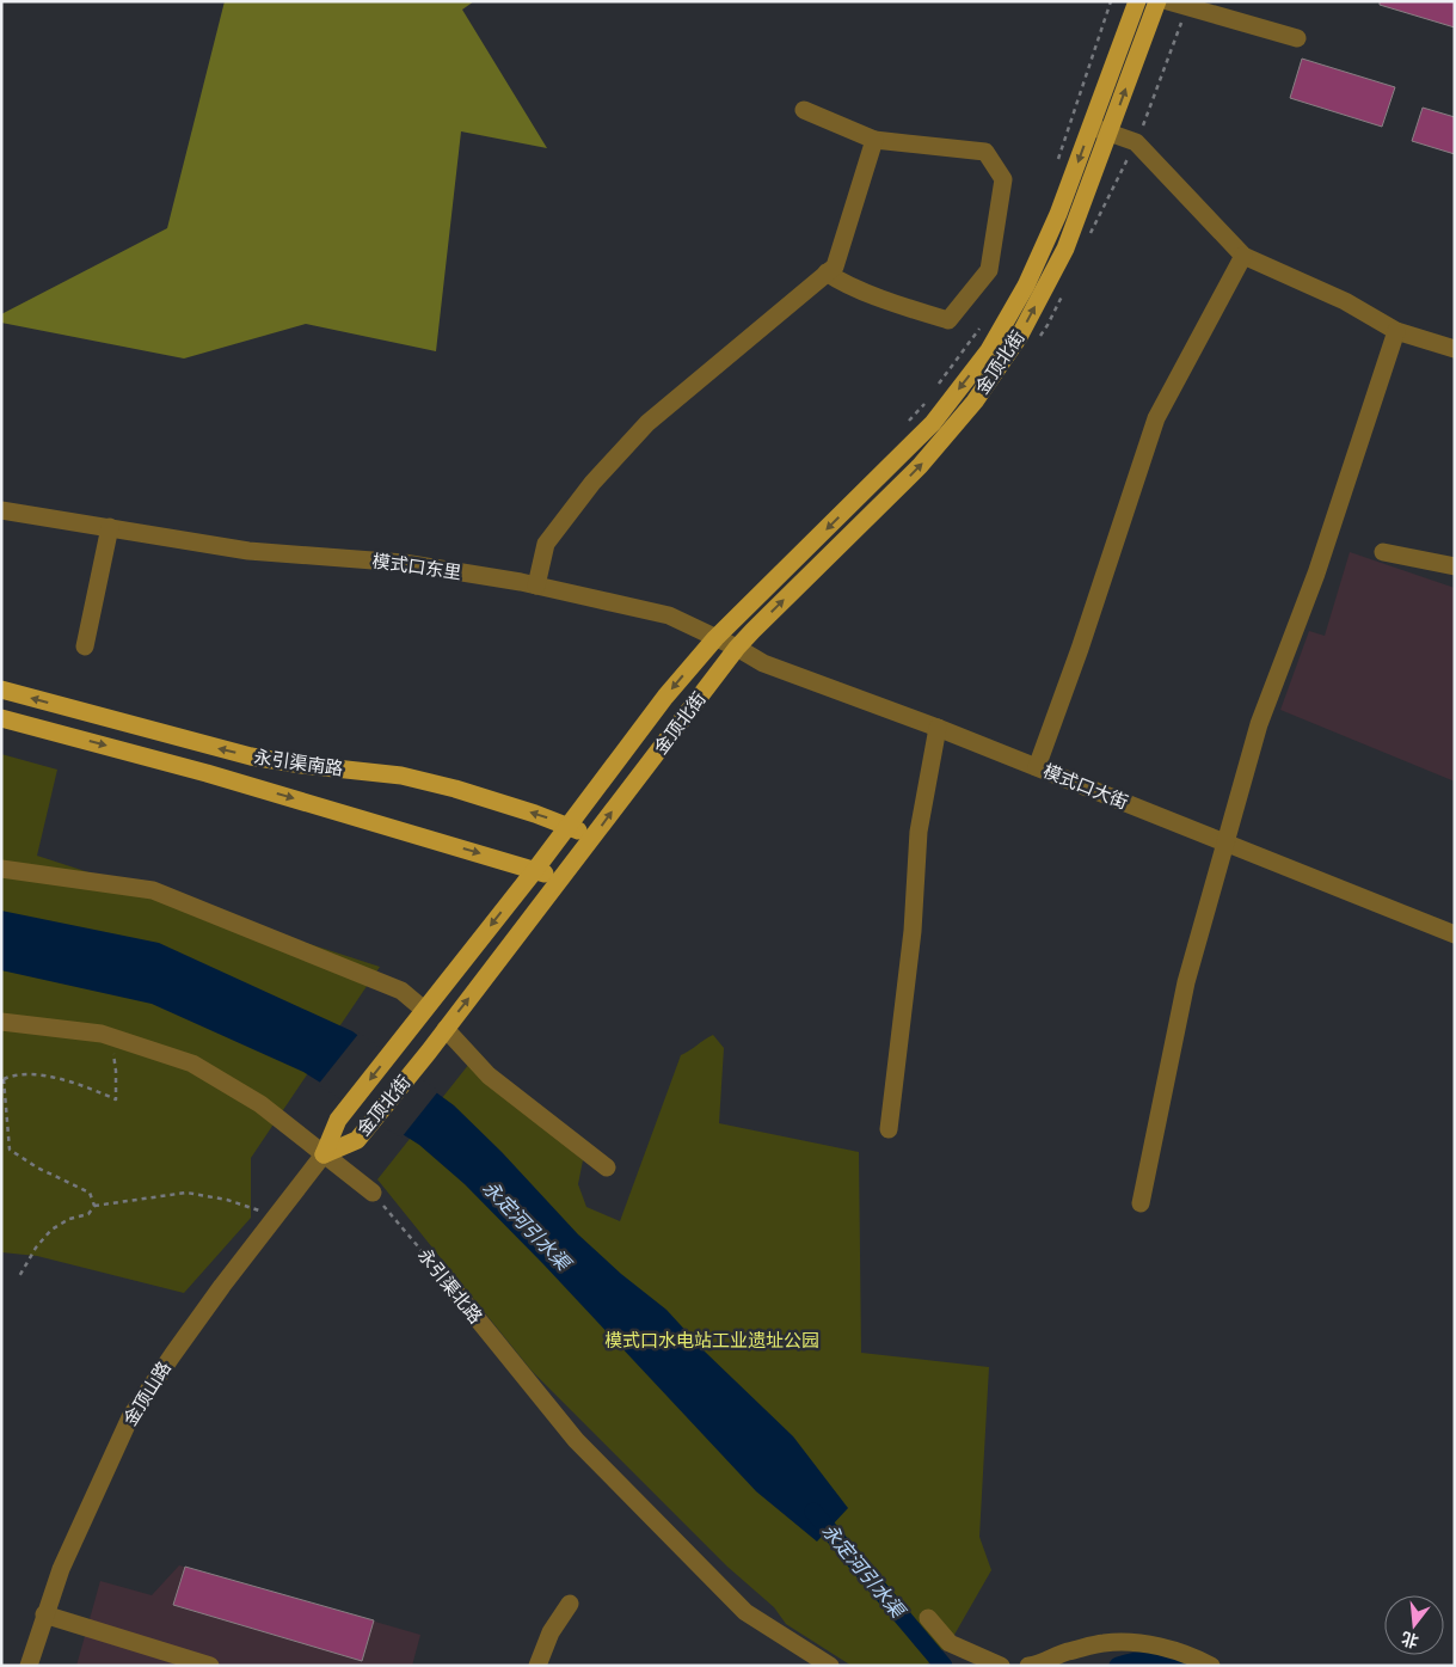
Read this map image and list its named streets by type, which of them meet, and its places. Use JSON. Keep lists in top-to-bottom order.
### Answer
{
  "streets": {
    "main road": ["金顶北街", "永引渠南路"],
    "street": [
      "模式口东里",
      "模式口大街",
      "永引渠北路",
      "金顶山路"
    ]
  },
  "crossings": [
    ["金顶北街", "模式口东里"],
    ["金顶北街", "永引渠南路"],
    ["金顶北街", "模式口大街"],
    ["金顶北街", "金顶山路"],
    ["模式口东里", "模式口大街"]
  ],
  "water": ["永定河引水渠"],
  "parks": ["模式口水电站工业遗址公园"],
  "north": "bottom"
}
